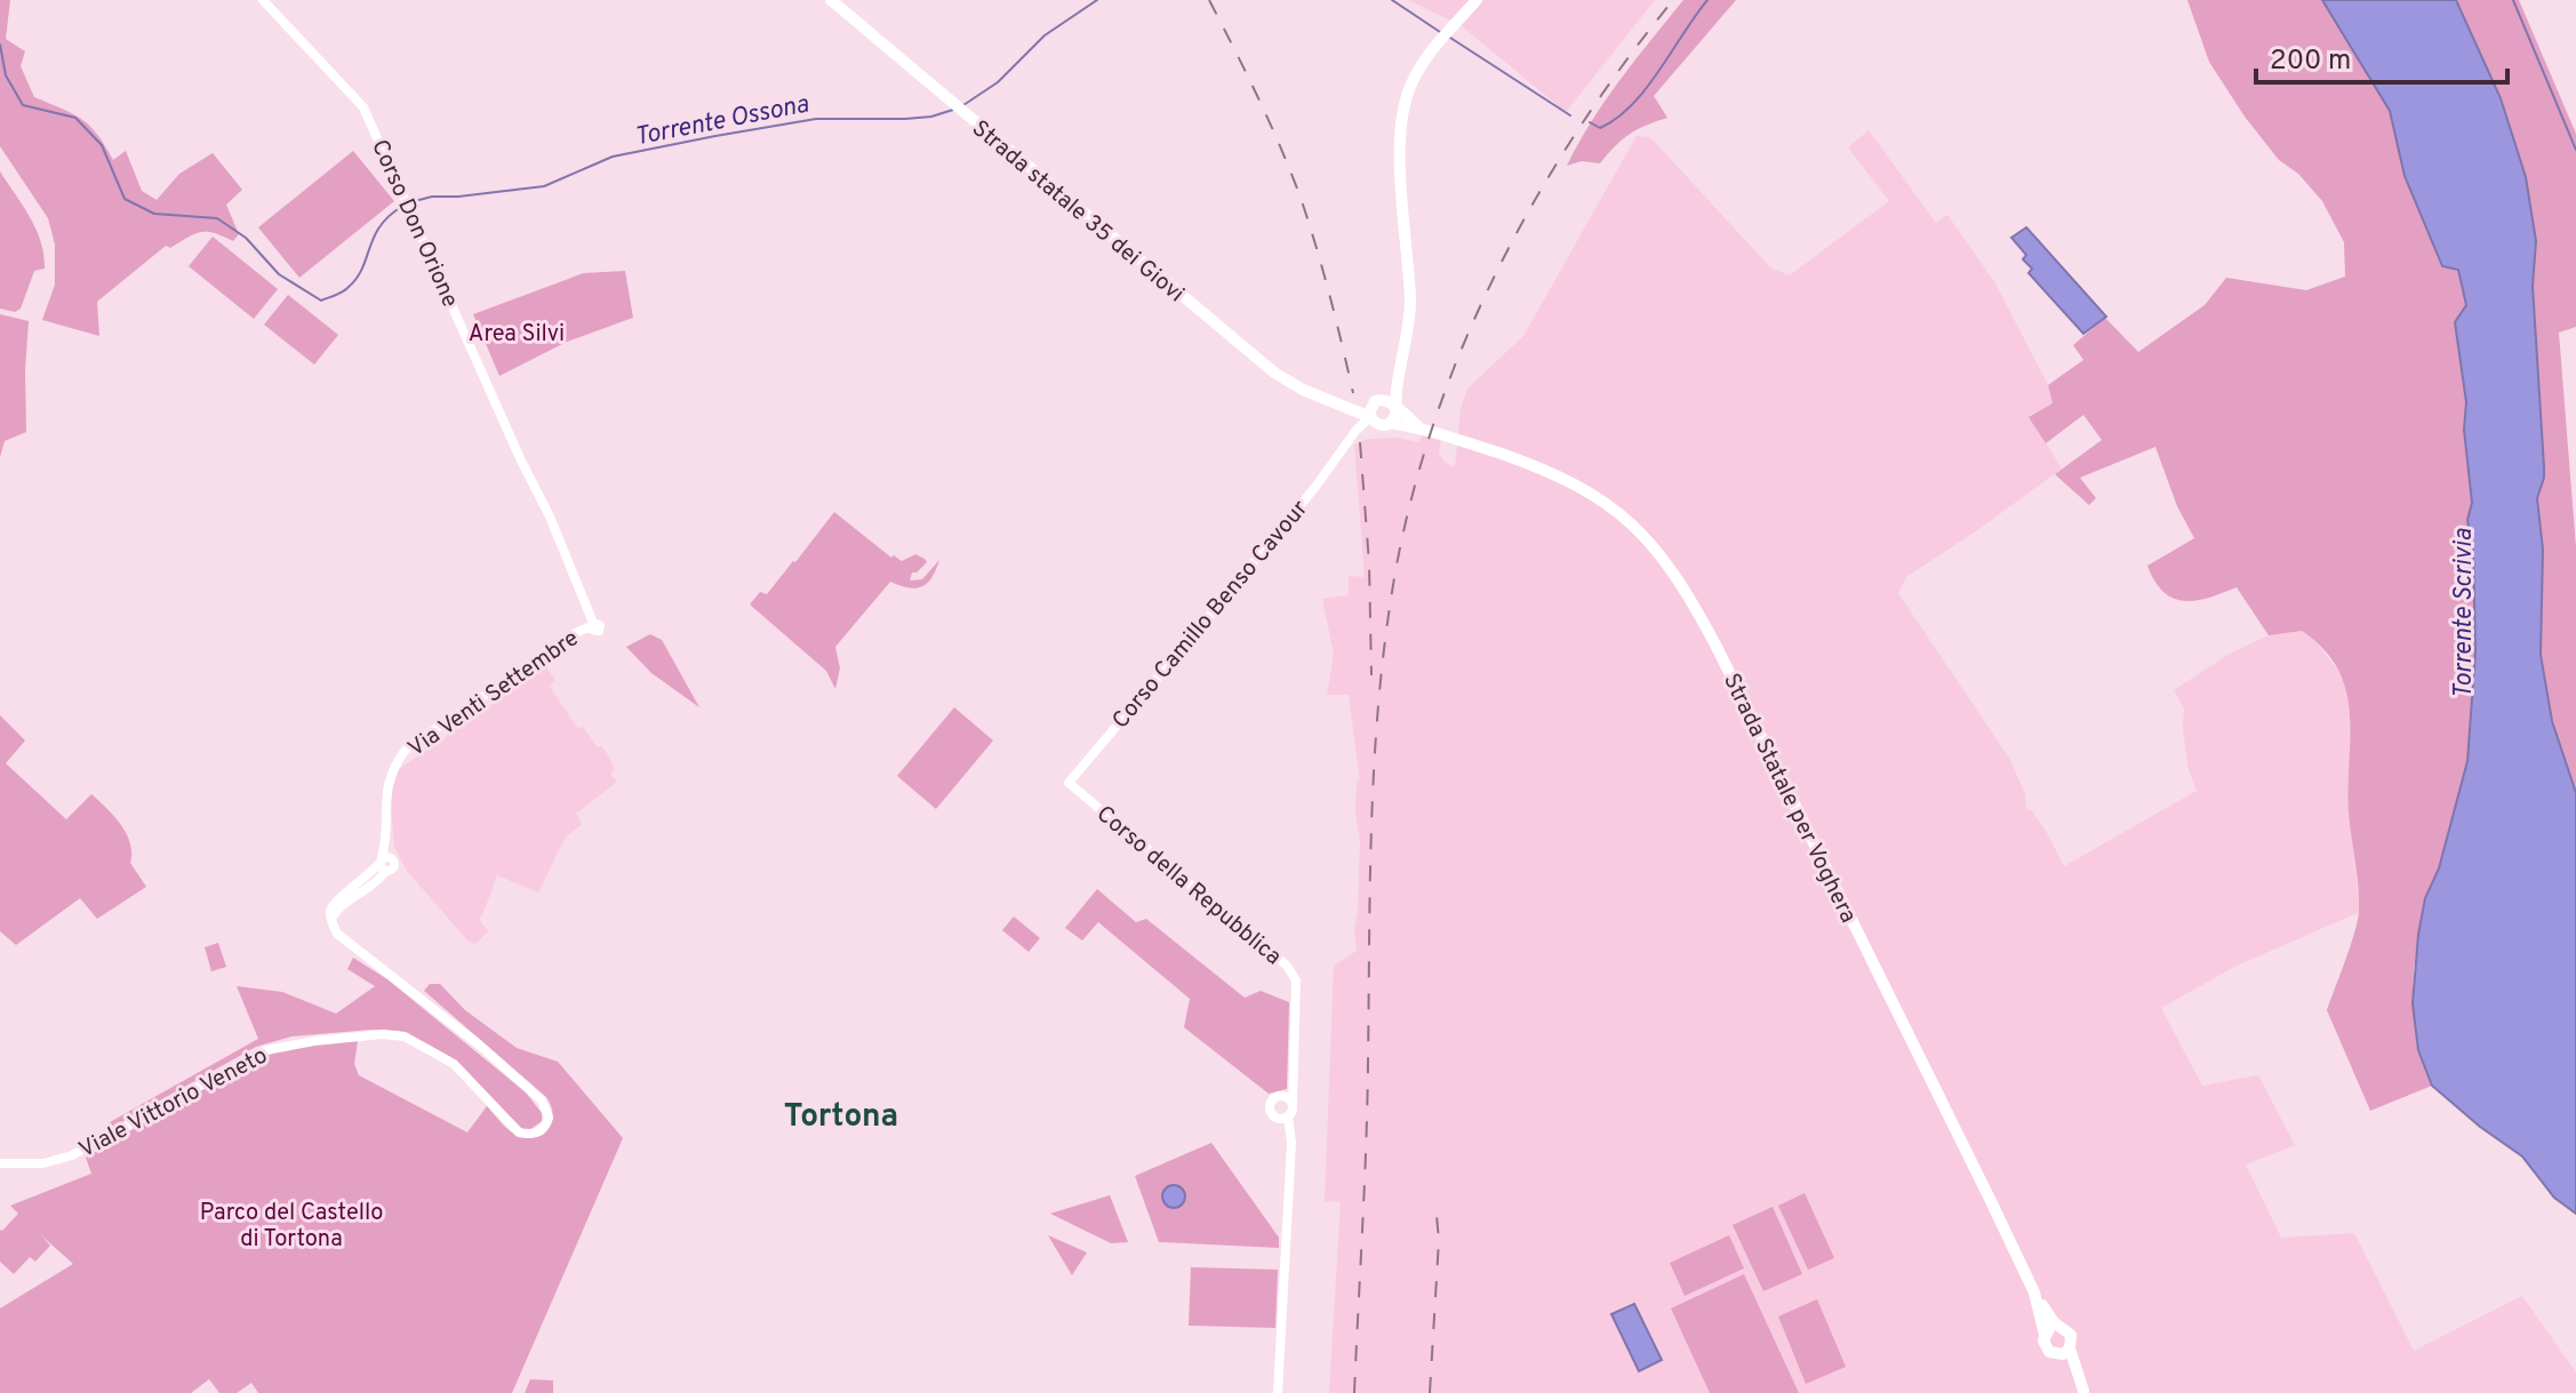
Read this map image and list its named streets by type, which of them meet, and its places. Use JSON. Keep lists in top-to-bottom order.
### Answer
{
  "streets": {
    "main road": ["Strada statale 35 dei Giovi", "Strada Statale per Voghera"],
    "street": [
      "Corso Don Orione",
      "Corso Camillo Benso Cavour",
      "Via Venti Settembre",
      "Corso della Repubblica",
      "Viale Vittorio Veneto"
    ]
  },
  "crossings": [
    ["Strada statale 35 dei Giovi", "Corso Camillo Benso Cavour"],
    ["Strada statale 35 dei Giovi", "Strada Statale per Voghera"],
    ["Corso Don Orione", "Via Venti Settembre"],
    ["Corso Camillo Benso Cavour", "Strada Statale per Voghera"],
    ["Corso Camillo Benso Cavour", "Corso della Repubblica"],
    ["Via Venti Settembre", "Viale Vittorio Veneto"]
  ],
  "districts": ["Tortona"],
  "water": ["Torrente Ossona", "Torrente Scrivia"],
  "parks": ["Area Silvi", "Parco del Castello di Tortona"],
  "scale_bar": "200 m"
}
